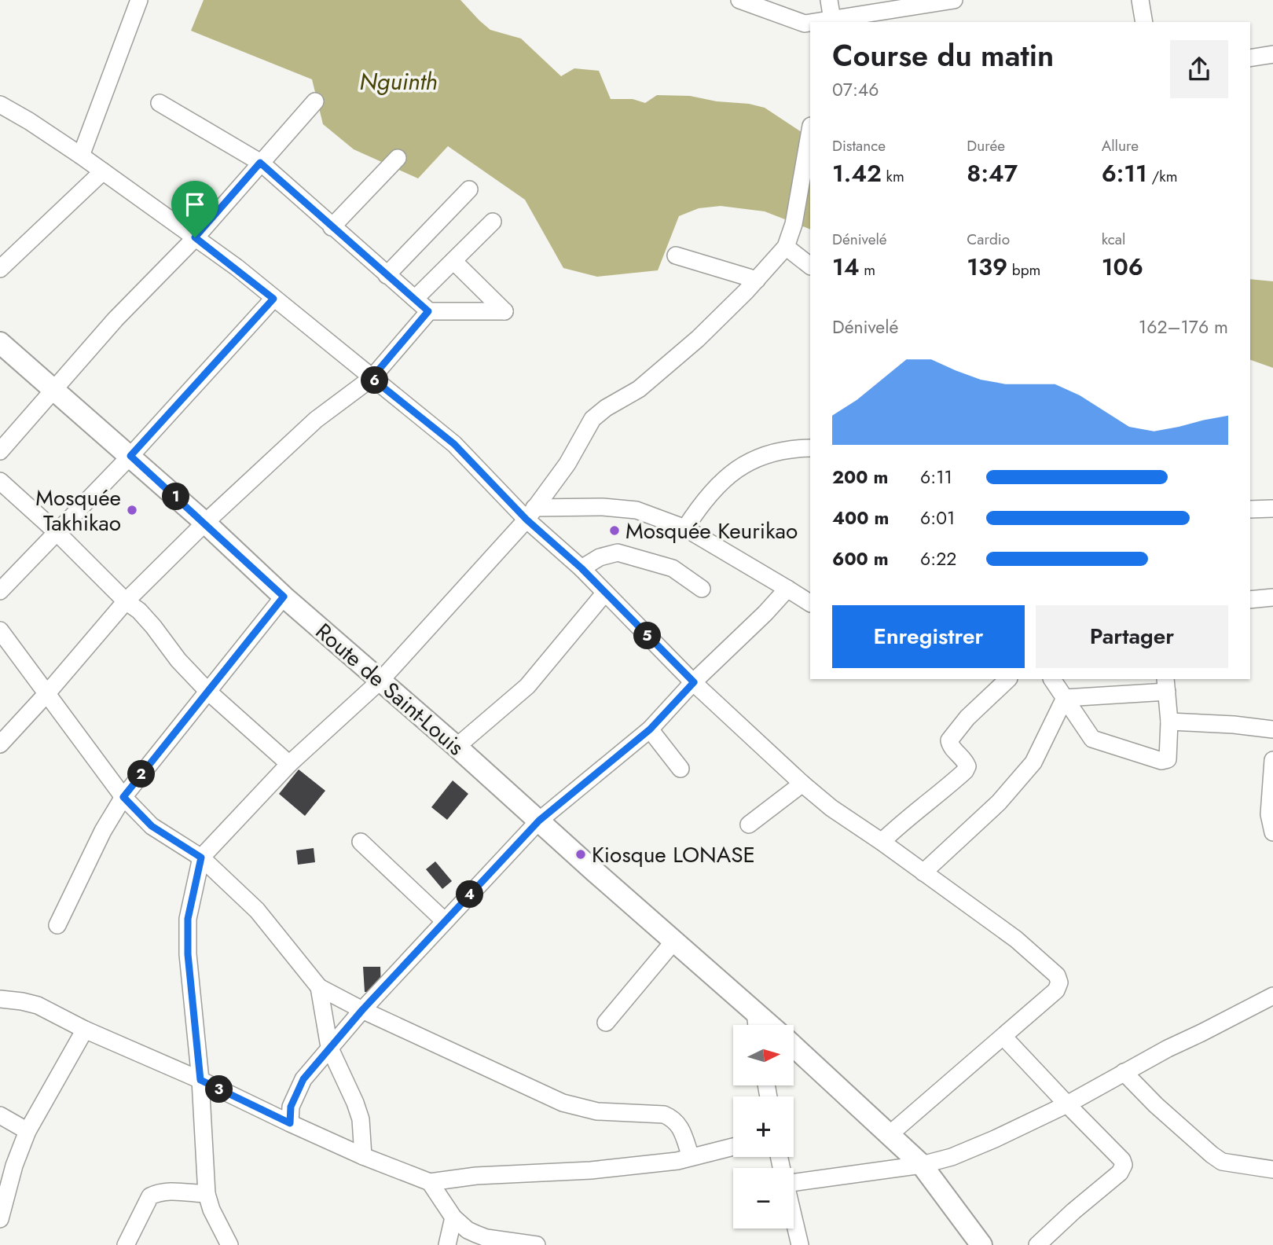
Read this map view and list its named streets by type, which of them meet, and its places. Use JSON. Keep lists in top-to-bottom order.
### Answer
{
  "streets": {
    "main road": ["Route de Saint-Louis"]
  },
  "water": ["Nguinth"],
  "places": ["Mosquée Takhikao", "Mosquée Keurikao", "Kiosque LONASE"],
  "north": "right",
  "page": {
    "heading": ["Course du matin", "07:46"],
    "stats": [
      ["Distance", "1.42 km"],
      ["Durée", "8:47"],
      ["Allure", "6:11 /km"],
      ["Dénivelé", "14 m"],
      ["Cardio", "139 bpm"],
      ["kcal", "106"]
    ],
    "chart": ["Dénivelé", "162–176 m"],
    "pins": [
      "6",
      "1",
      "5",
      "2",
      "4",
      "3"
    ],
    "list": [
      {
        "name": "200 m",
        "note": "6:11"
      },
      {
        "name": "400 m",
        "note": "6:01"
      },
      {
        "name": "600 m",
        "note": "6:22"
      }
    ],
    "buttons": ["Enregistrer", "Partager"],
    "map_buttons": ["+", "−"]
  }
}
